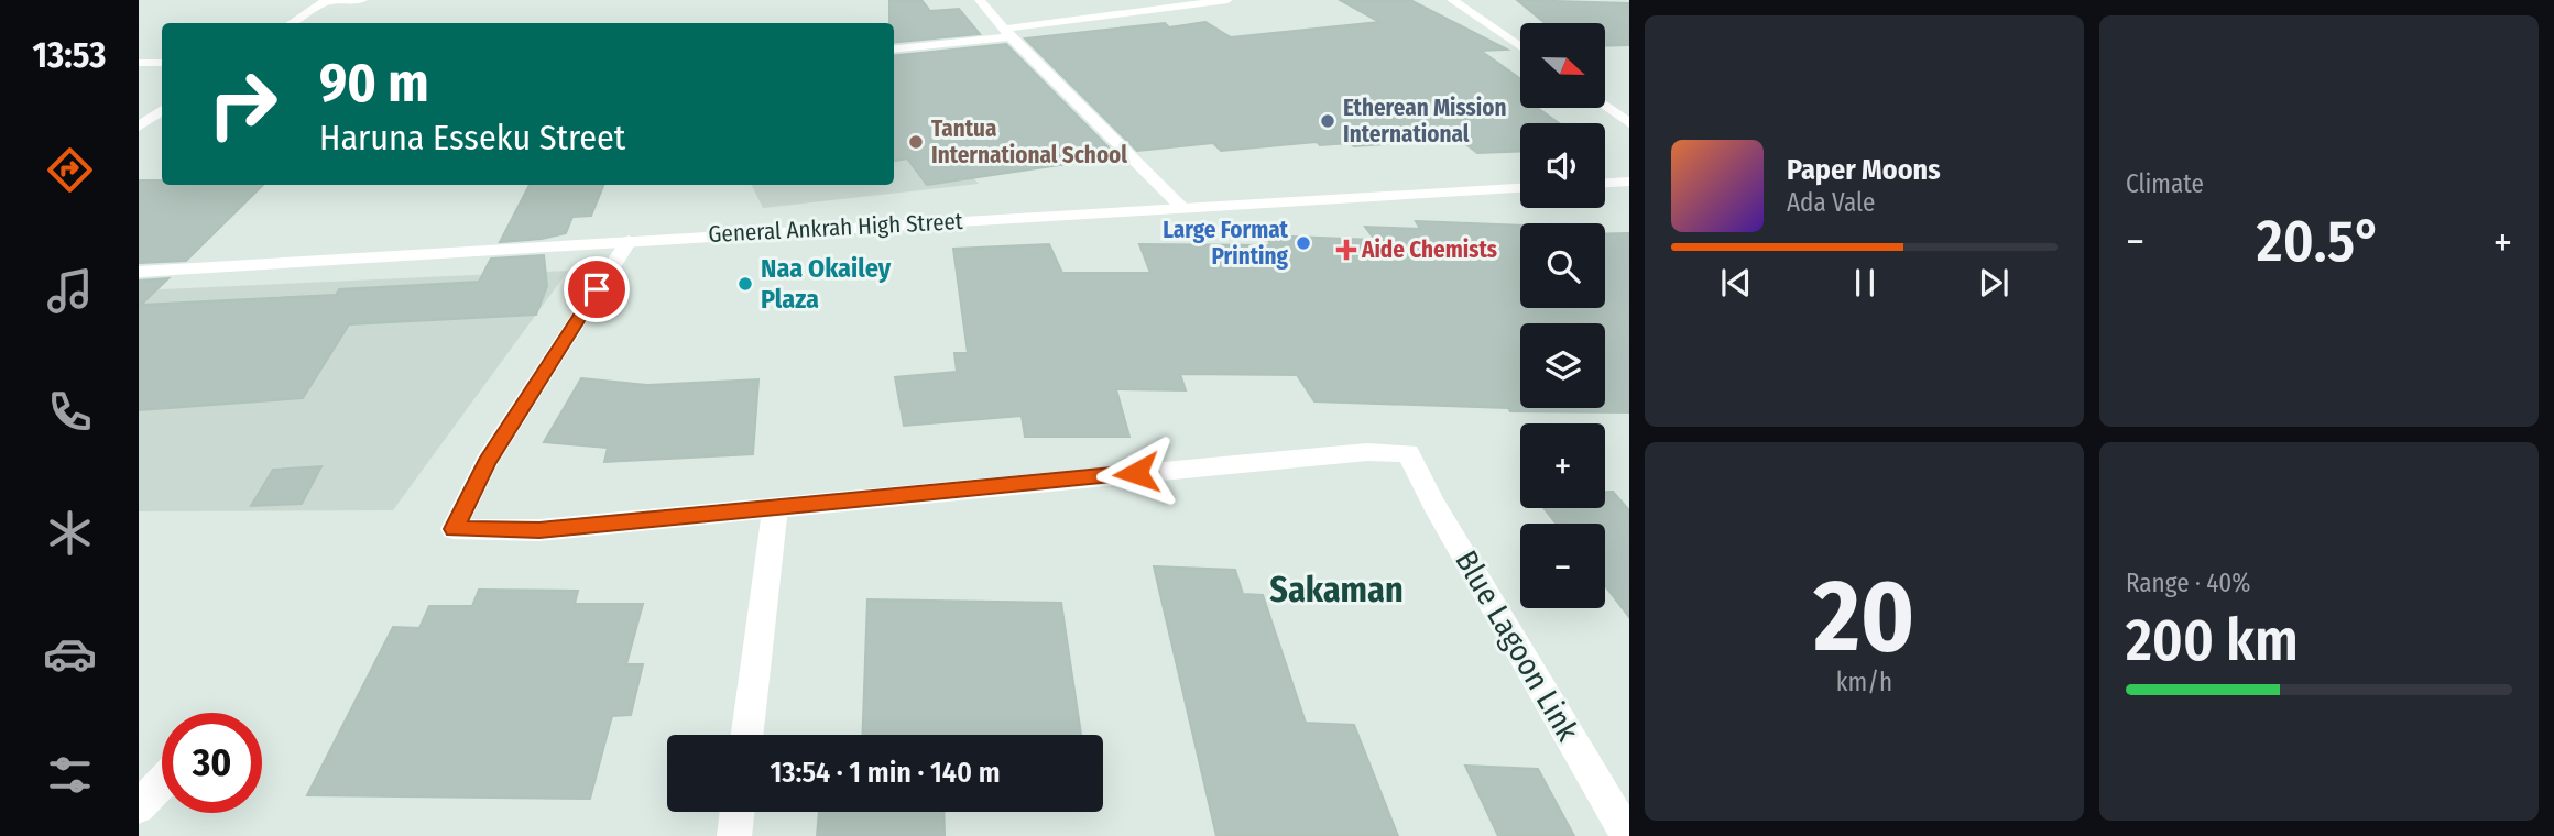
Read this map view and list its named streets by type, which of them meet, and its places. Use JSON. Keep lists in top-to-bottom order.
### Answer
{
  "streets": {
    "street": ["General Ankrah High Street", "Blue Lagoon Link"]
  },
  "districts": ["Sakaman"],
  "places": {
    "other": [
      "Etherean Mission International",
      "Tantua International School",
      "Large Format Printing",
      "Naa Okailey Plaza"
    ],
    "health": ["Aide Chemists"]
  },
  "north": "right",
  "page": {
    "tabs": "13:53",
    "tile": [
      "Climate",
      ["20", "km/h"],
      ["Range · 40%", "200 km"]
    ],
    "map_buttons": ["+", "−"],
    "turn": ["90 m", "Haruna Esseku Street"],
    "song": ["Paper Moons", "Ada Vale"],
    "heat": ["−", "20.5°", "+"],
    "limit": "30",
    "trip": "13:54 · 1 min · 140 m"
  }
}
